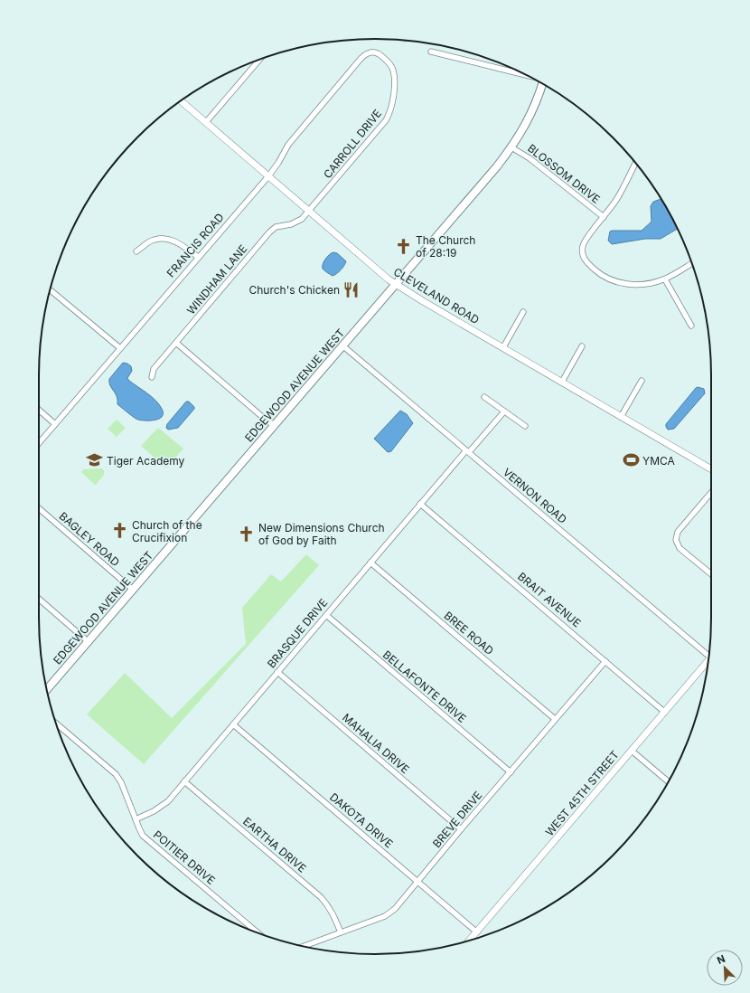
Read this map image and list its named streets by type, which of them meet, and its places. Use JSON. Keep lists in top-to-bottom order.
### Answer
{
  "streets": {
    "main road": ["EDGEWOOD AVENUE WEST"],
    "street": [
      "CARROLL DRIVE",
      "BLOSSOM DRIVE",
      "FRANCIS ROAD",
      "WINDHAM LANE",
      "CLEVELAND ROAD",
      "VERNON ROAD",
      "BAGLEY ROAD",
      "BRAIT AVENUE",
      "BRASQUE DRIVE",
      "BREE ROAD",
      "BELLAFONTE DRIVE",
      "MAHALIA DRIVE",
      "WEST 45TH STREET",
      "BREVE DRIVE",
      "DAKOTA DRIVE",
      "EARTHA DRIVE",
      "POITIER DRIVE"
    ]
  },
  "crossings": [
    ["CARROLL DRIVE", "FRANCIS ROAD"],
    ["CARROLL DRIVE", "WINDHAM LANE"],
    ["CARROLL DRIVE", "CLEVELAND ROAD"],
    ["BLOSSOM DRIVE", "EDGEWOOD AVENUE WEST"],
    ["FRANCIS ROAD", "CLEVELAND ROAD"],
    ["WINDHAM LANE", "CLEVELAND ROAD"],
    ["CLEVELAND ROAD", "EDGEWOOD AVENUE WEST"],
    ["EDGEWOOD AVENUE WEST", "VERNON ROAD"],
    ["EDGEWOOD AVENUE WEST", "BAGLEY ROAD"],
    ["VERNON ROAD", "BRASQUE DRIVE"],
    ["BRAIT AVENUE", "BRASQUE DRIVE"],
    ["BRAIT AVENUE", "WEST 45TH STREET"],
    ["BRAIT AVENUE", "BREVE DRIVE"],
    ["BRASQUE DRIVE", "BREE ROAD"],
    ["BRASQUE DRIVE", "BELLAFONTE DRIVE"],
    ["BRASQUE DRIVE", "MAHALIA DRIVE"],
    ["BRASQUE DRIVE", "DAKOTA DRIVE"],
    ["BRASQUE DRIVE", "EARTHA DRIVE"],
    ["BRASQUE DRIVE", "POITIER DRIVE"],
    ["BREE ROAD", "BREVE DRIVE"],
    ["BELLAFONTE DRIVE", "BREVE DRIVE"],
    ["MAHALIA DRIVE", "BREVE DRIVE"],
    ["WEST 45TH STREET", "DAKOTA DRIVE"],
    ["BREVE DRIVE", "DAKOTA DRIVE"],
    ["BREVE DRIVE", "EARTHA DRIVE"]
  ],
  "places": {
    "church": ["The Church of 28:19", "Church of the Crucifixion", "New Dimensions Church of God by Faith"],
    "restaurant": ["Church's Chicken"],
    "school or university": ["Tiger Academy"],
    "sports": ["YMCA"]
  },
  "north": "top left"
}
